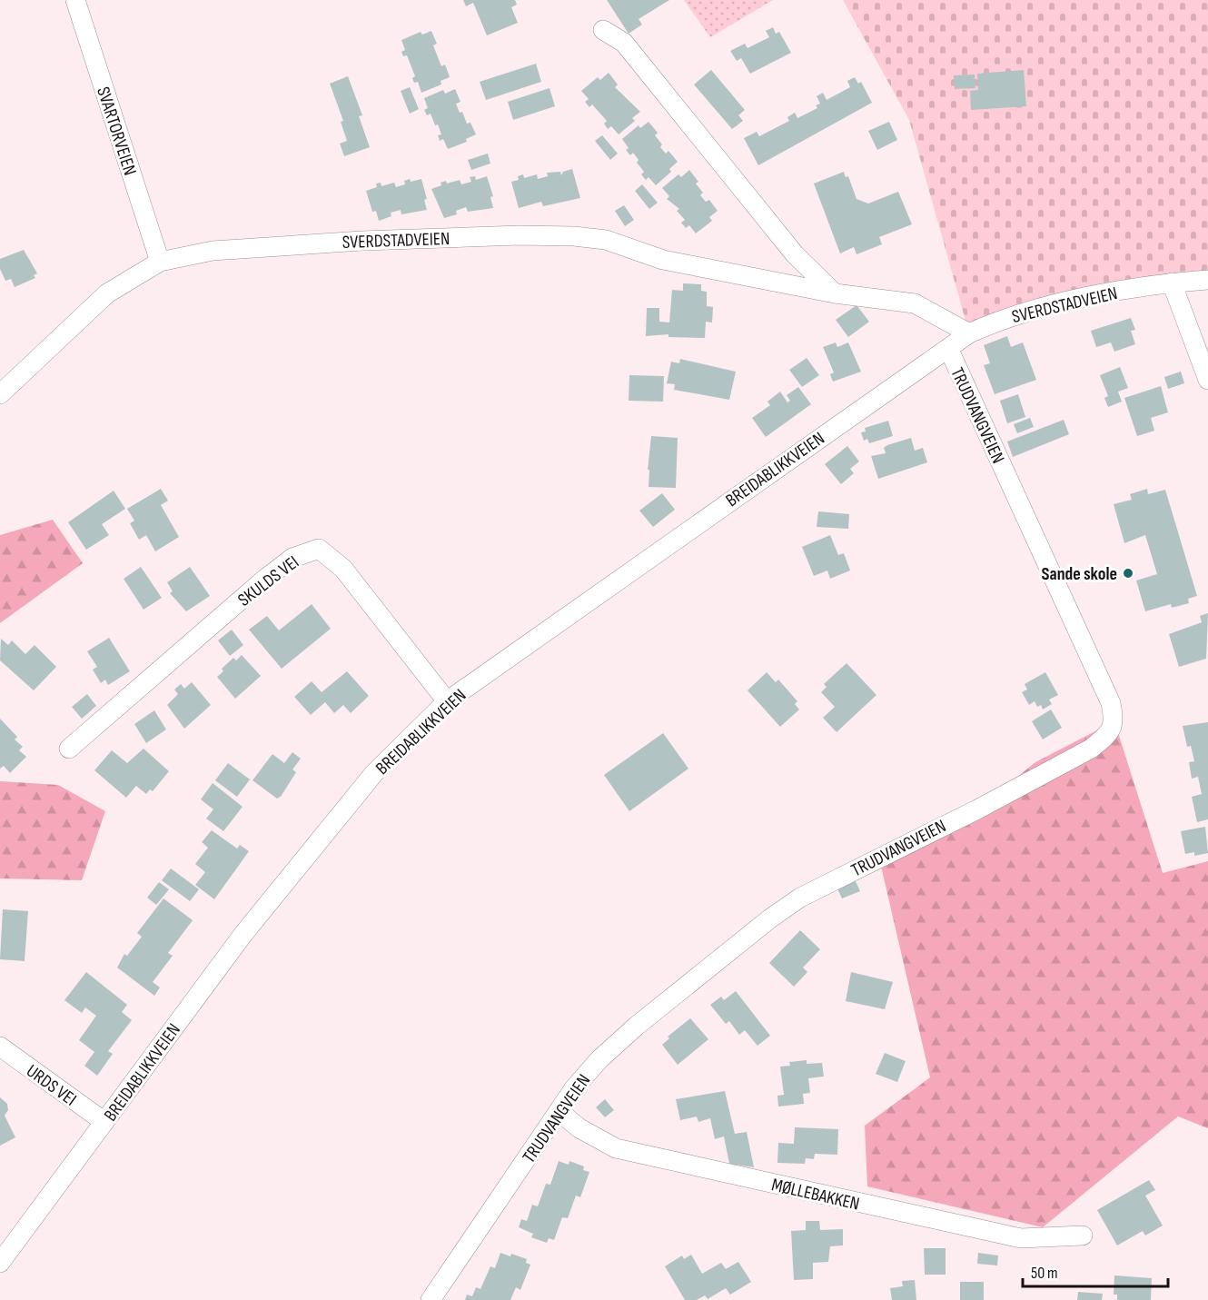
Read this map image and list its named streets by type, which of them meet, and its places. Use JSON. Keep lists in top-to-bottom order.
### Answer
{
  "streets": {
    "street": [
      "SVARTORVEIEN",
      "SVERDSTADVEIEN",
      "TRUDVANGVEIEN",
      "BREIDABLIKKVEIEN",
      "SKULDS VEI",
      "URDS VEI",
      "MØLLEBAKKEN"
    ]
  },
  "crossings": [
    ["SVARTORVEIEN", "SVERDSTADVEIEN"],
    ["SVERDSTADVEIEN", "BREIDABLIKKVEIEN"],
    ["TRUDVANGVEIEN", "BREIDABLIKKVEIEN"],
    ["TRUDVANGVEIEN", "MØLLEBAKKEN"],
    ["BREIDABLIKKVEIEN", "SKULDS VEI"],
    ["BREIDABLIKKVEIEN", "URDS VEI"]
  ],
  "places": ["Sande skole"],
  "scale_bar": "50 m"
}
